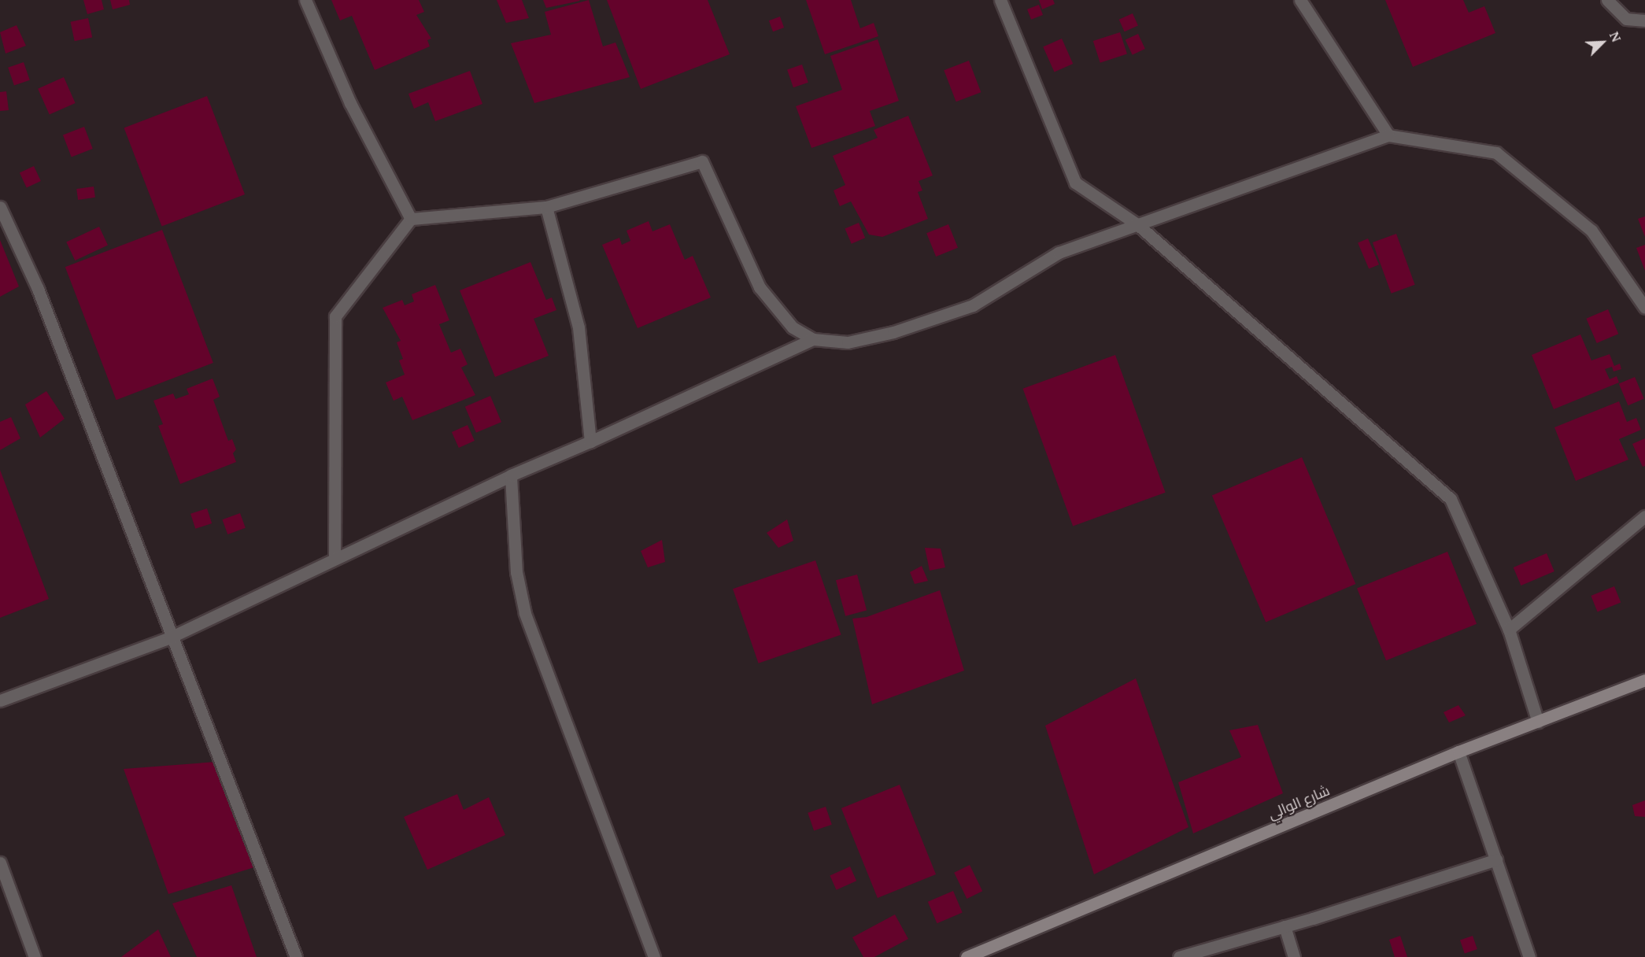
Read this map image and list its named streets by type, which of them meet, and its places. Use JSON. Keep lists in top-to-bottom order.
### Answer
{
  "streets": {
    "main road": ["شارع الوالي"]
  },
  "north": "top right"
}
